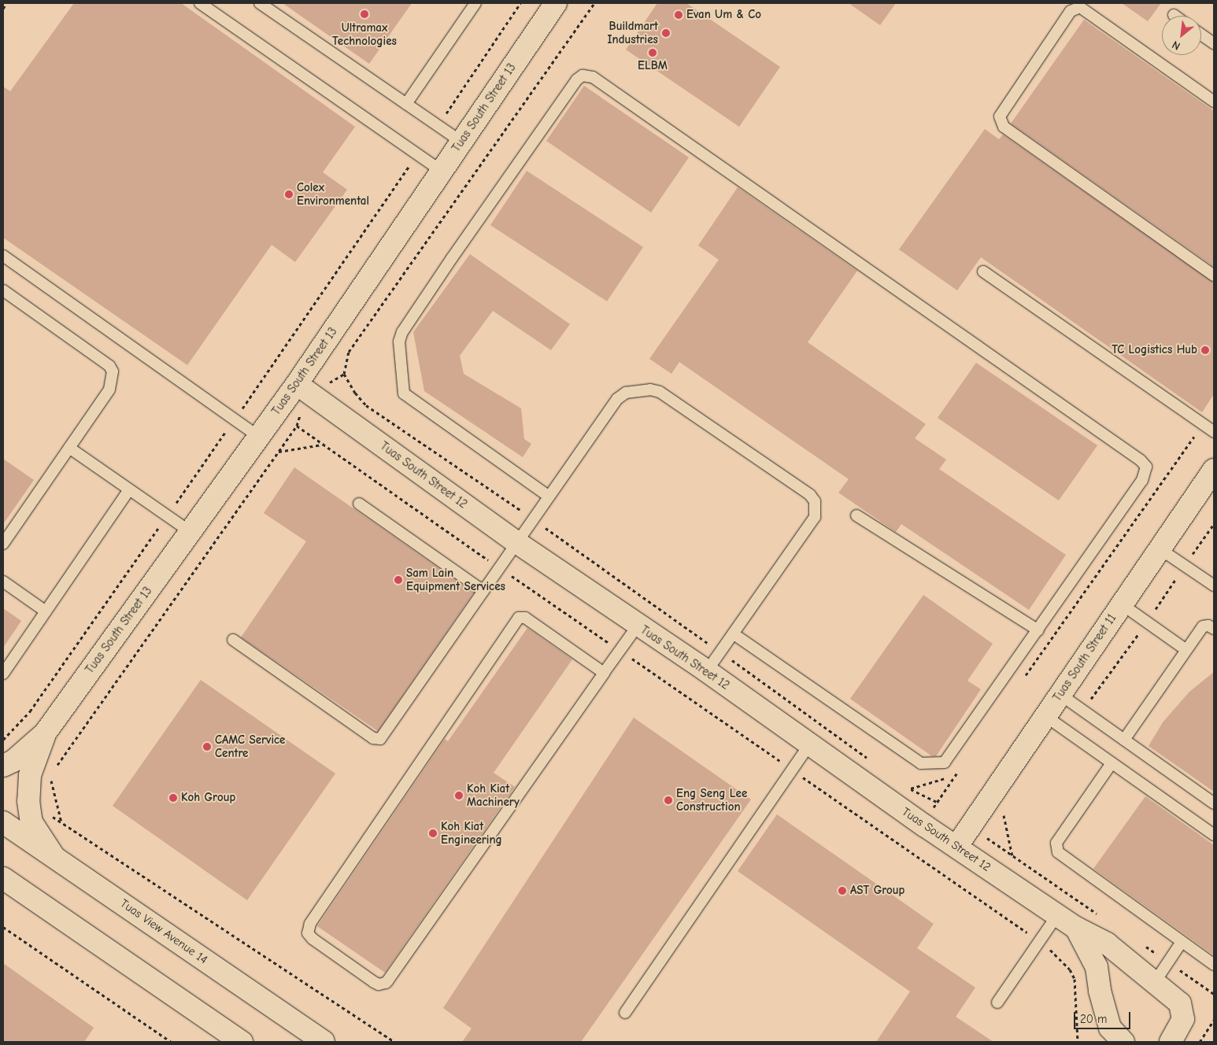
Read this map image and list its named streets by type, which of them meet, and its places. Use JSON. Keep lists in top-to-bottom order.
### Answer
{
  "streets": {
    "street": [
      "Tuas South Street 13",
      "Tuas South Street 12",
      "Tuas South Street 11",
      "Tuas View Avenue 14"
    ]
  },
  "crossings": [
    ["Tuas South Street 13", "Tuas South Street 12"],
    ["Tuas South Street 13", "Tuas View Avenue 14"],
    ["Tuas South Street 12", "Tuas South Street 11"]
  ],
  "places": [
    "Ultramax Technologies",
    "Evan Um & Co",
    "Buildmart Industries",
    "ELBM",
    "Colex Environmental",
    "TC Logistics Hub",
    "Sam Lain Equipment Services",
    "CAMC Service Centre",
    "Koh Kiat Machinery",
    "Koh Group",
    "Eng Seng Lee Construction",
    "Koh Kiat Engineering",
    "AST Group"
  ],
  "scale_bar": "20 m",
  "north": "bottom left"
}
